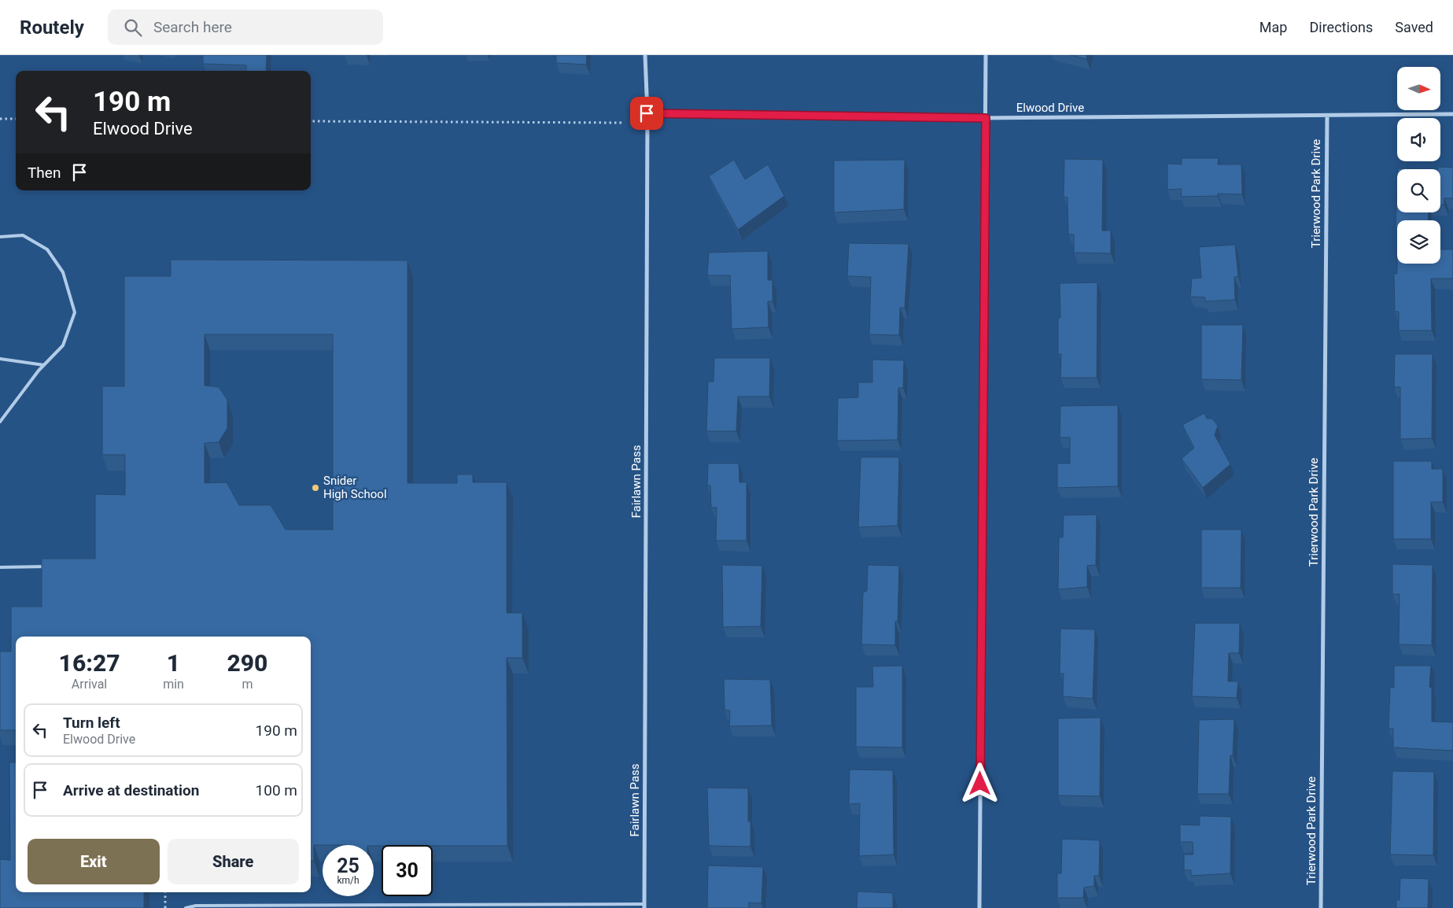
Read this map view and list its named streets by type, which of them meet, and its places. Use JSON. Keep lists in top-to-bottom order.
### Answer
{
  "streets": {
    "street": ["Elwood Drive", "Trierwood Park Drive", "Fairlawn Pass"]
  },
  "crossings": [
    ["Elwood Drive", "Trierwood Park Drive"],
    ["Elwood Drive", "Fairlawn Pass"]
  ],
  "places": ["Snider High School"],
  "north": "right",
  "page": {
    "header": "Routely",
    "search": "Search here",
    "nav": ["Map", "Directions", "Saved"],
    "turn": ["190 m", "Elwood Drive"],
    "then": "Then",
    "eta": [
      "16:27",
      "Arrival",
      "1",
      "min",
      "290",
      "m"
    ],
    "list": [
      {
        "name": "Turn left",
        "note": "Elwood Drive",
        "value": "190 m"
      },
      {
        "name": "Arrive at destination",
        "value": "100 m"
      }
    ],
    "buttons": ["Exit", "Share"],
    "speed": "25 km/h",
    "limit": "30"
  }
}
